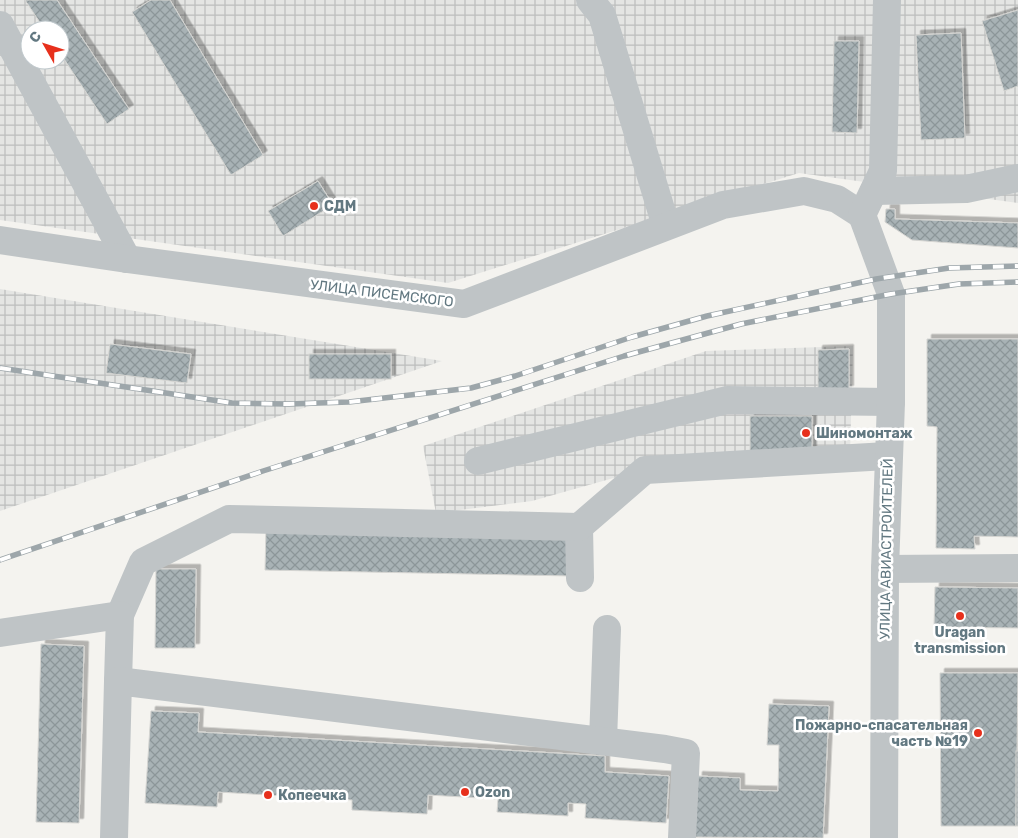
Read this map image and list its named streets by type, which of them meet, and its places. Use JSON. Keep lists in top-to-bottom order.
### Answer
{
  "streets": {
    "street": ["УЛИЦА ПИСЕМСКОГО", "УЛИЦА АВИАСТРОИТЕЛЕЙ"]
  },
  "crossings": [
    ["УЛИЦА ПИСЕМСКОГО", "УЛИЦА АВИАСТРОИТЕЛЕЙ"]
  ],
  "places": [
    "СДМ",
    "Шиномонтаж",
    "Uragan transmission",
    "Пожарно-спасательная часть №19",
    "Ozon",
    "Копеечка"
  ],
  "north": "top left"
}
